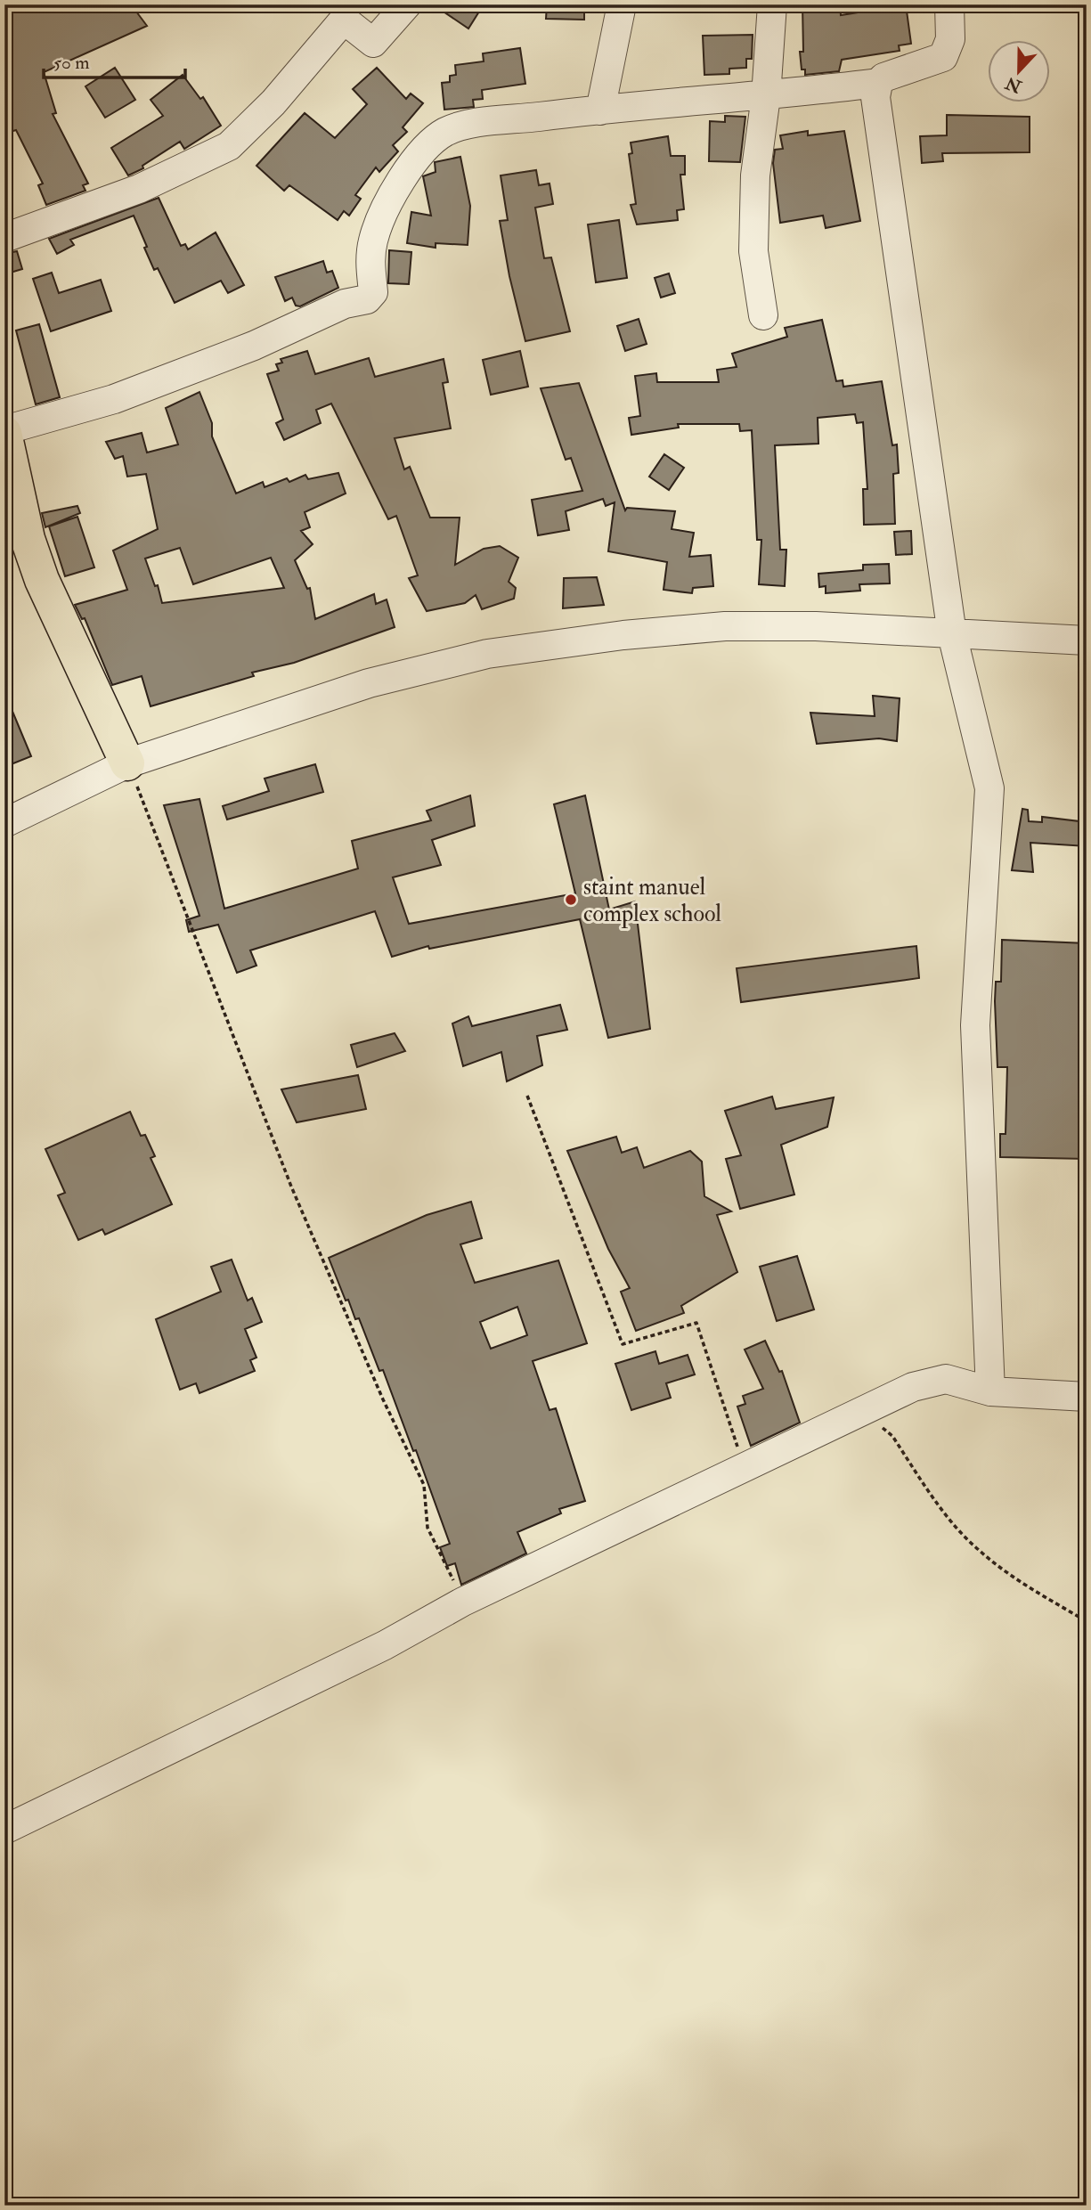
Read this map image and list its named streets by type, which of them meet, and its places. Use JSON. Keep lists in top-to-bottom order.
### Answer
{
  "places": ["staint manuel complex school"],
  "scale_bar": "50 m",
  "north": "bottom"
}
